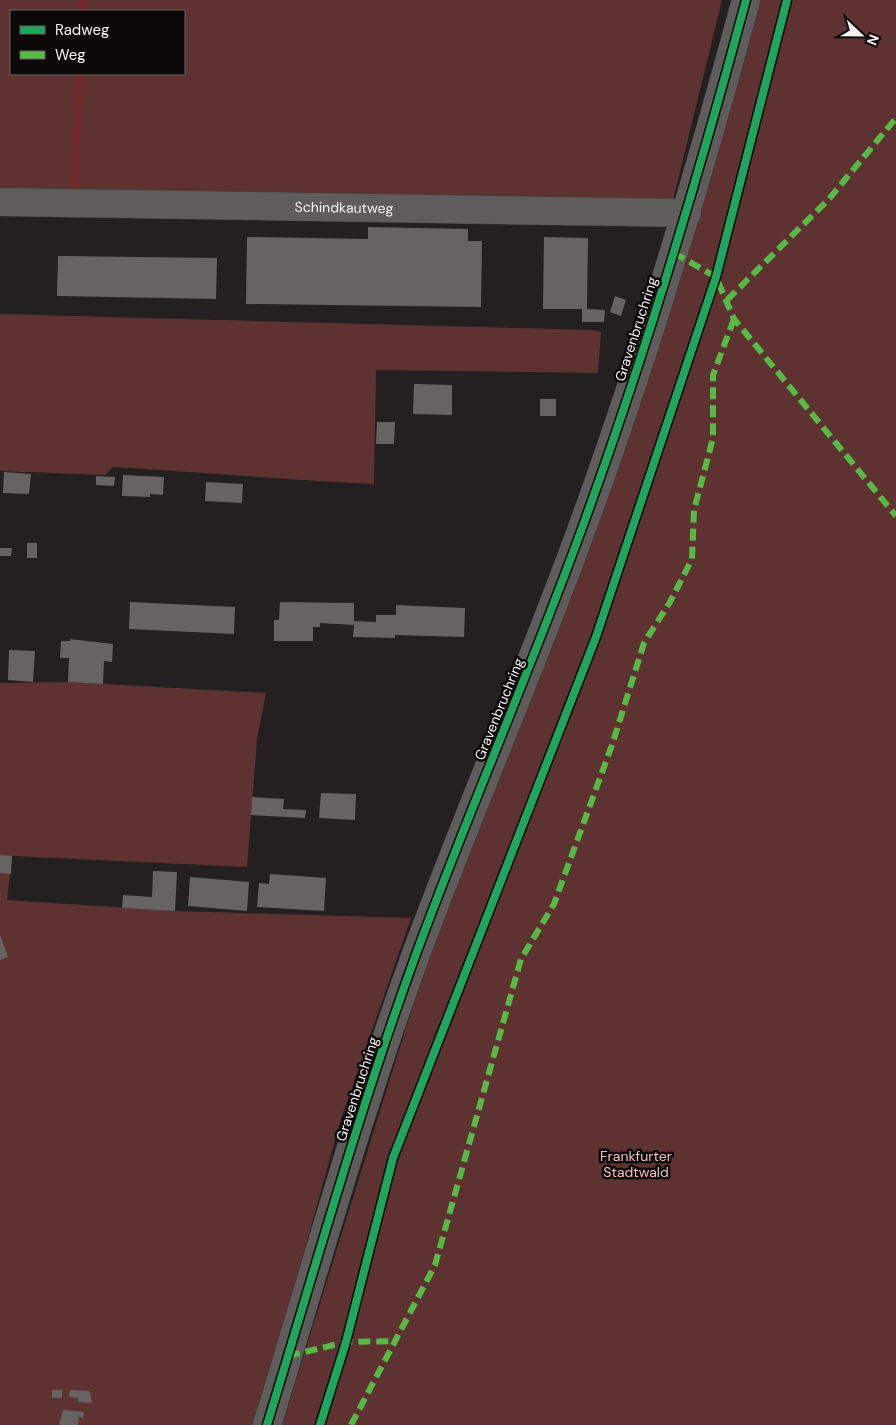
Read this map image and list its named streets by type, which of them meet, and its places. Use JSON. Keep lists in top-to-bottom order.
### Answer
{
  "streets": {
    "street": ["Schindkautweg", "Gravenbruchring"]
  },
  "crossings": [
    ["Schindkautweg", "Gravenbruchring"]
  ],
  "parks": ["Frankfurter Stadtwald"],
  "legend": ["Radweg", "Weg"],
  "north": "right"
}
